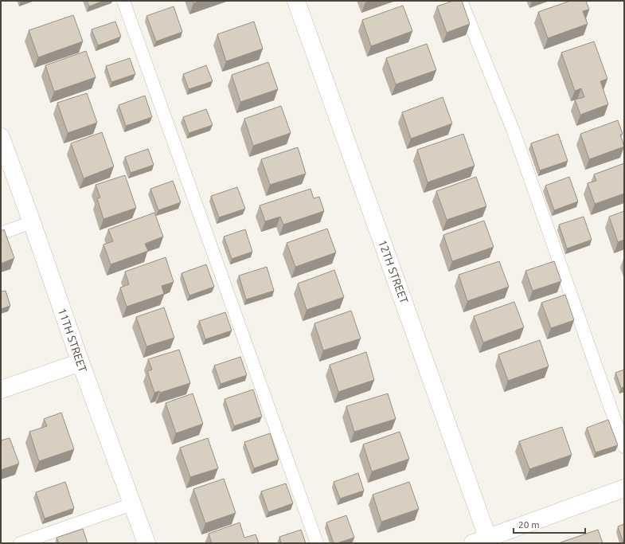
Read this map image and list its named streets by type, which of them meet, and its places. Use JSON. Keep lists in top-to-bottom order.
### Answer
{
  "streets": {
    "street": ["12TH STREET", "11TH STREET"]
  },
  "scale_bar": "20 m"
}
